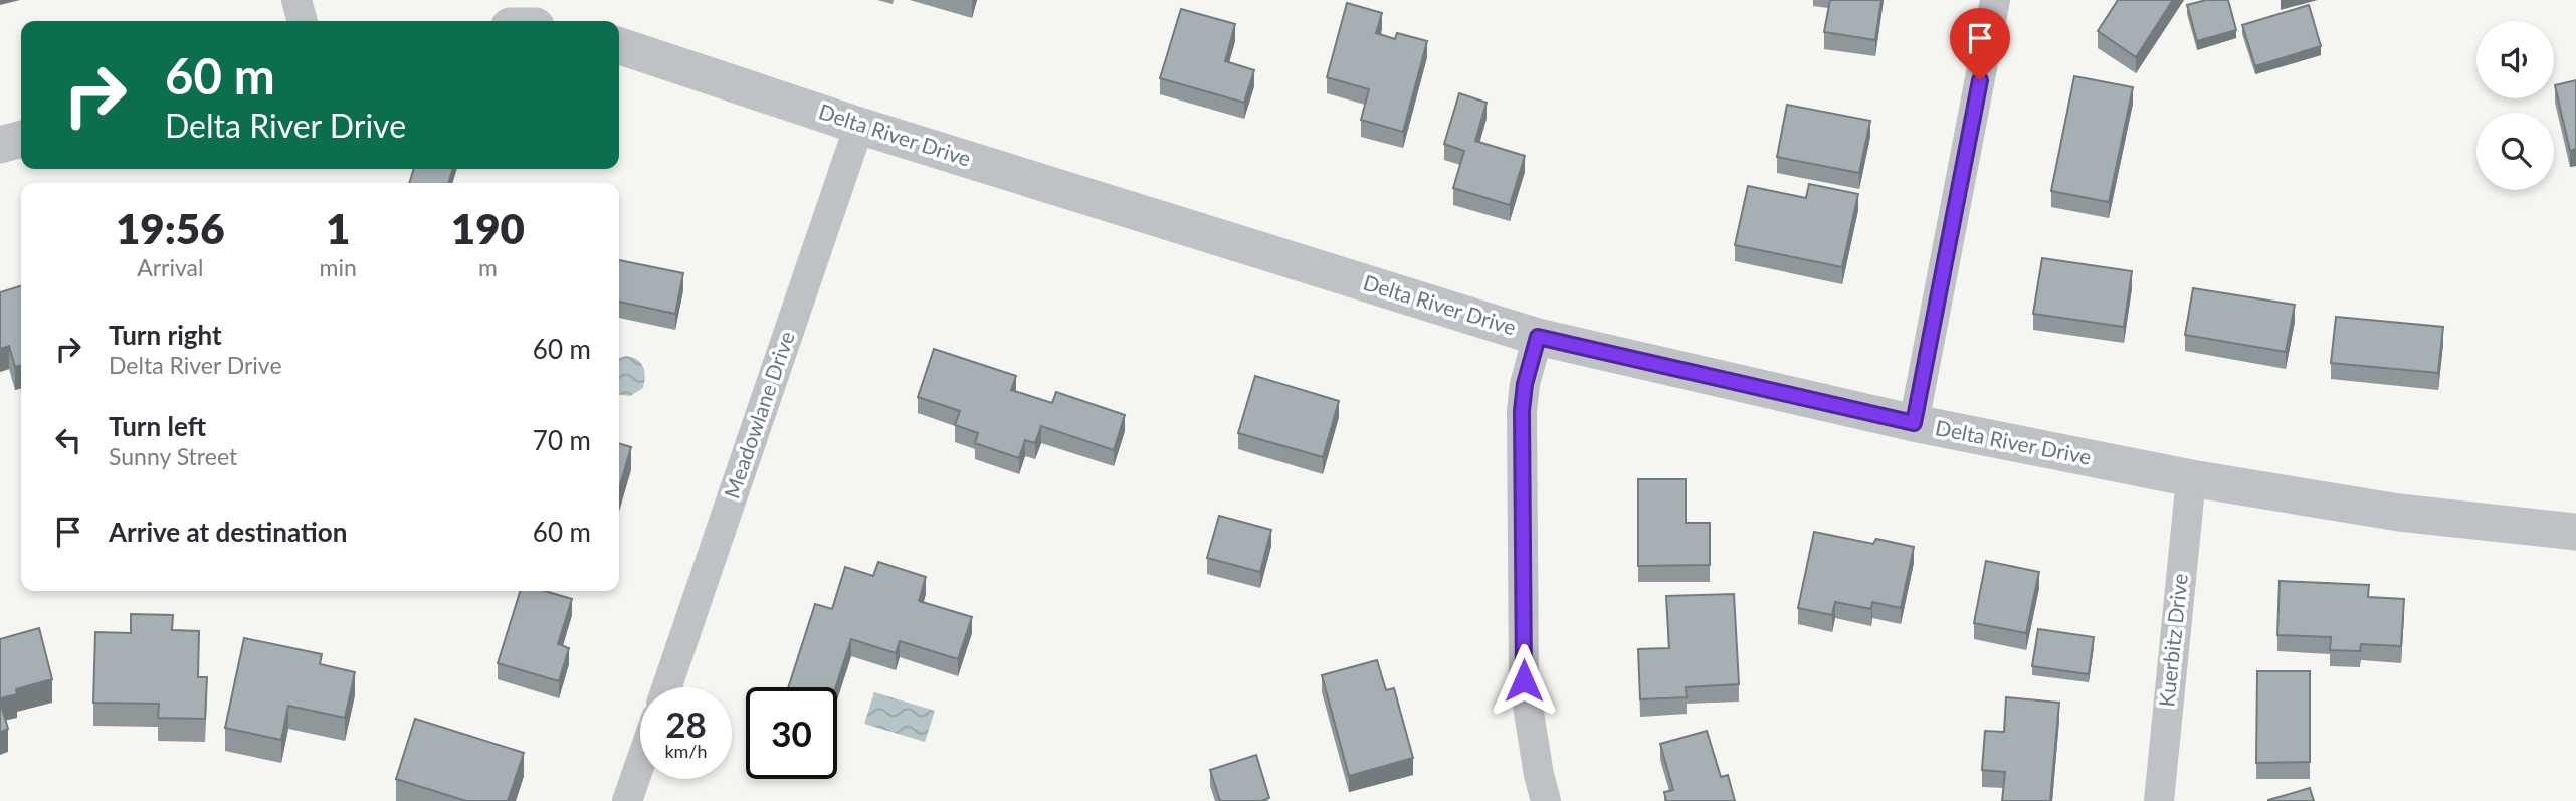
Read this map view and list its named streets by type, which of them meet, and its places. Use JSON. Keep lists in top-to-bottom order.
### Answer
{
  "streets": {
    "street": ["Delta River Drive", "Meadowlane Drive", "Kuerbitz Drive"]
  },
  "crossings": [
    ["Delta River Drive", "Meadowlane Drive"],
    ["Delta River Drive", "Kuerbitz Drive"]
  ],
  "page": {
    "turn": ["60 m", "Delta River Drive"],
    "eta": [
      "19:56",
      "Arrival",
      "1",
      "min",
      "190",
      "m"
    ],
    "list": [
      {
        "name": "Turn right",
        "note": "Delta River Drive",
        "value": "60 m"
      },
      {
        "name": "Turn left",
        "note": "Sunny Street",
        "value": "70 m"
      },
      {
        "name": "Arrive at destination",
        "value": "60 m"
      }
    ],
    "speed": "28 km/h",
    "limit": "30"
  }
}
